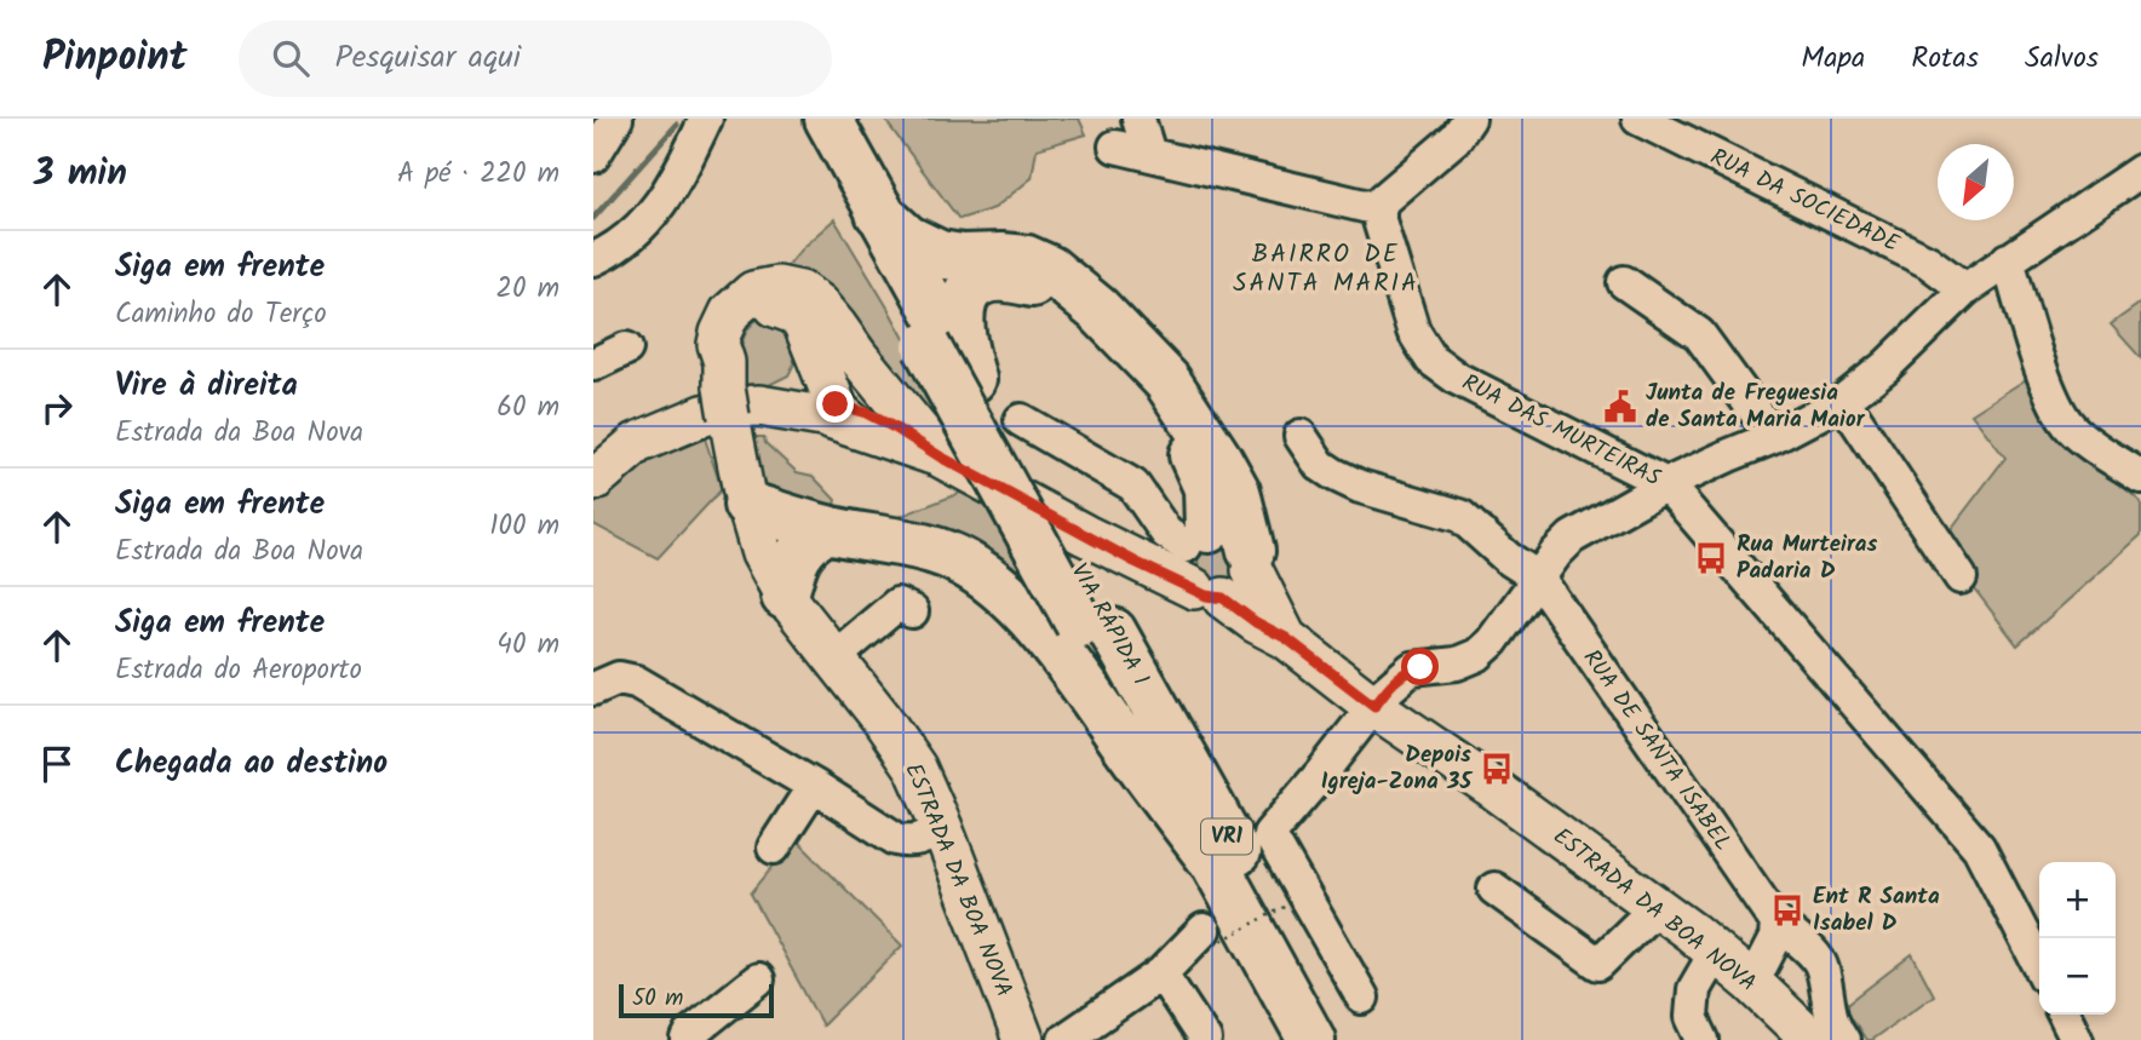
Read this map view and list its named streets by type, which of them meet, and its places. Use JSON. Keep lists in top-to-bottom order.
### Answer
{
  "streets": {
    "highway": ["VIA RÁPIDA 1", "VR1"],
    "main road": ["ESTRADA DA BOA NOVA"],
    "street": ["RUA DA SOCIEDADE", "RUA DAS MURTEIRAS", "RUA DE SANTA ISABEL"]
  },
  "districts": ["BAIRRO DE SANTA MARIA"],
  "places": {
    "public building": ["Junta de Freguesia de Santa Maria Maior"],
    "bus stop": ["Rua Murteiras Padaria D", "Depois Igreja-Zona 35", "Ent R Santa Isabel D"]
  },
  "scale_bar": "50 m",
  "north": "bottom left",
  "page": {
    "header": "Pinpoint",
    "search": "Pesquisar aqui",
    "nav": ["Mapa", "Rotas", "Salvos"],
    "heading": ["3 min", "A pé · 220 m"],
    "list": [
      ["Siga em frente", "Caminho do Terço", "20 m"],
      ["Vire à direita", "Estrada da Boa Nova", "60 m"],
      ["Siga em frente", "Estrada da Boa Nova", "100 m"],
      ["Siga em frente", "Estrada do Aeroporto", "40 m"],
      "Chegada ao destino"
    ],
    "map_buttons": ["+", "−"],
    "scale": "50 m"
  }
}
